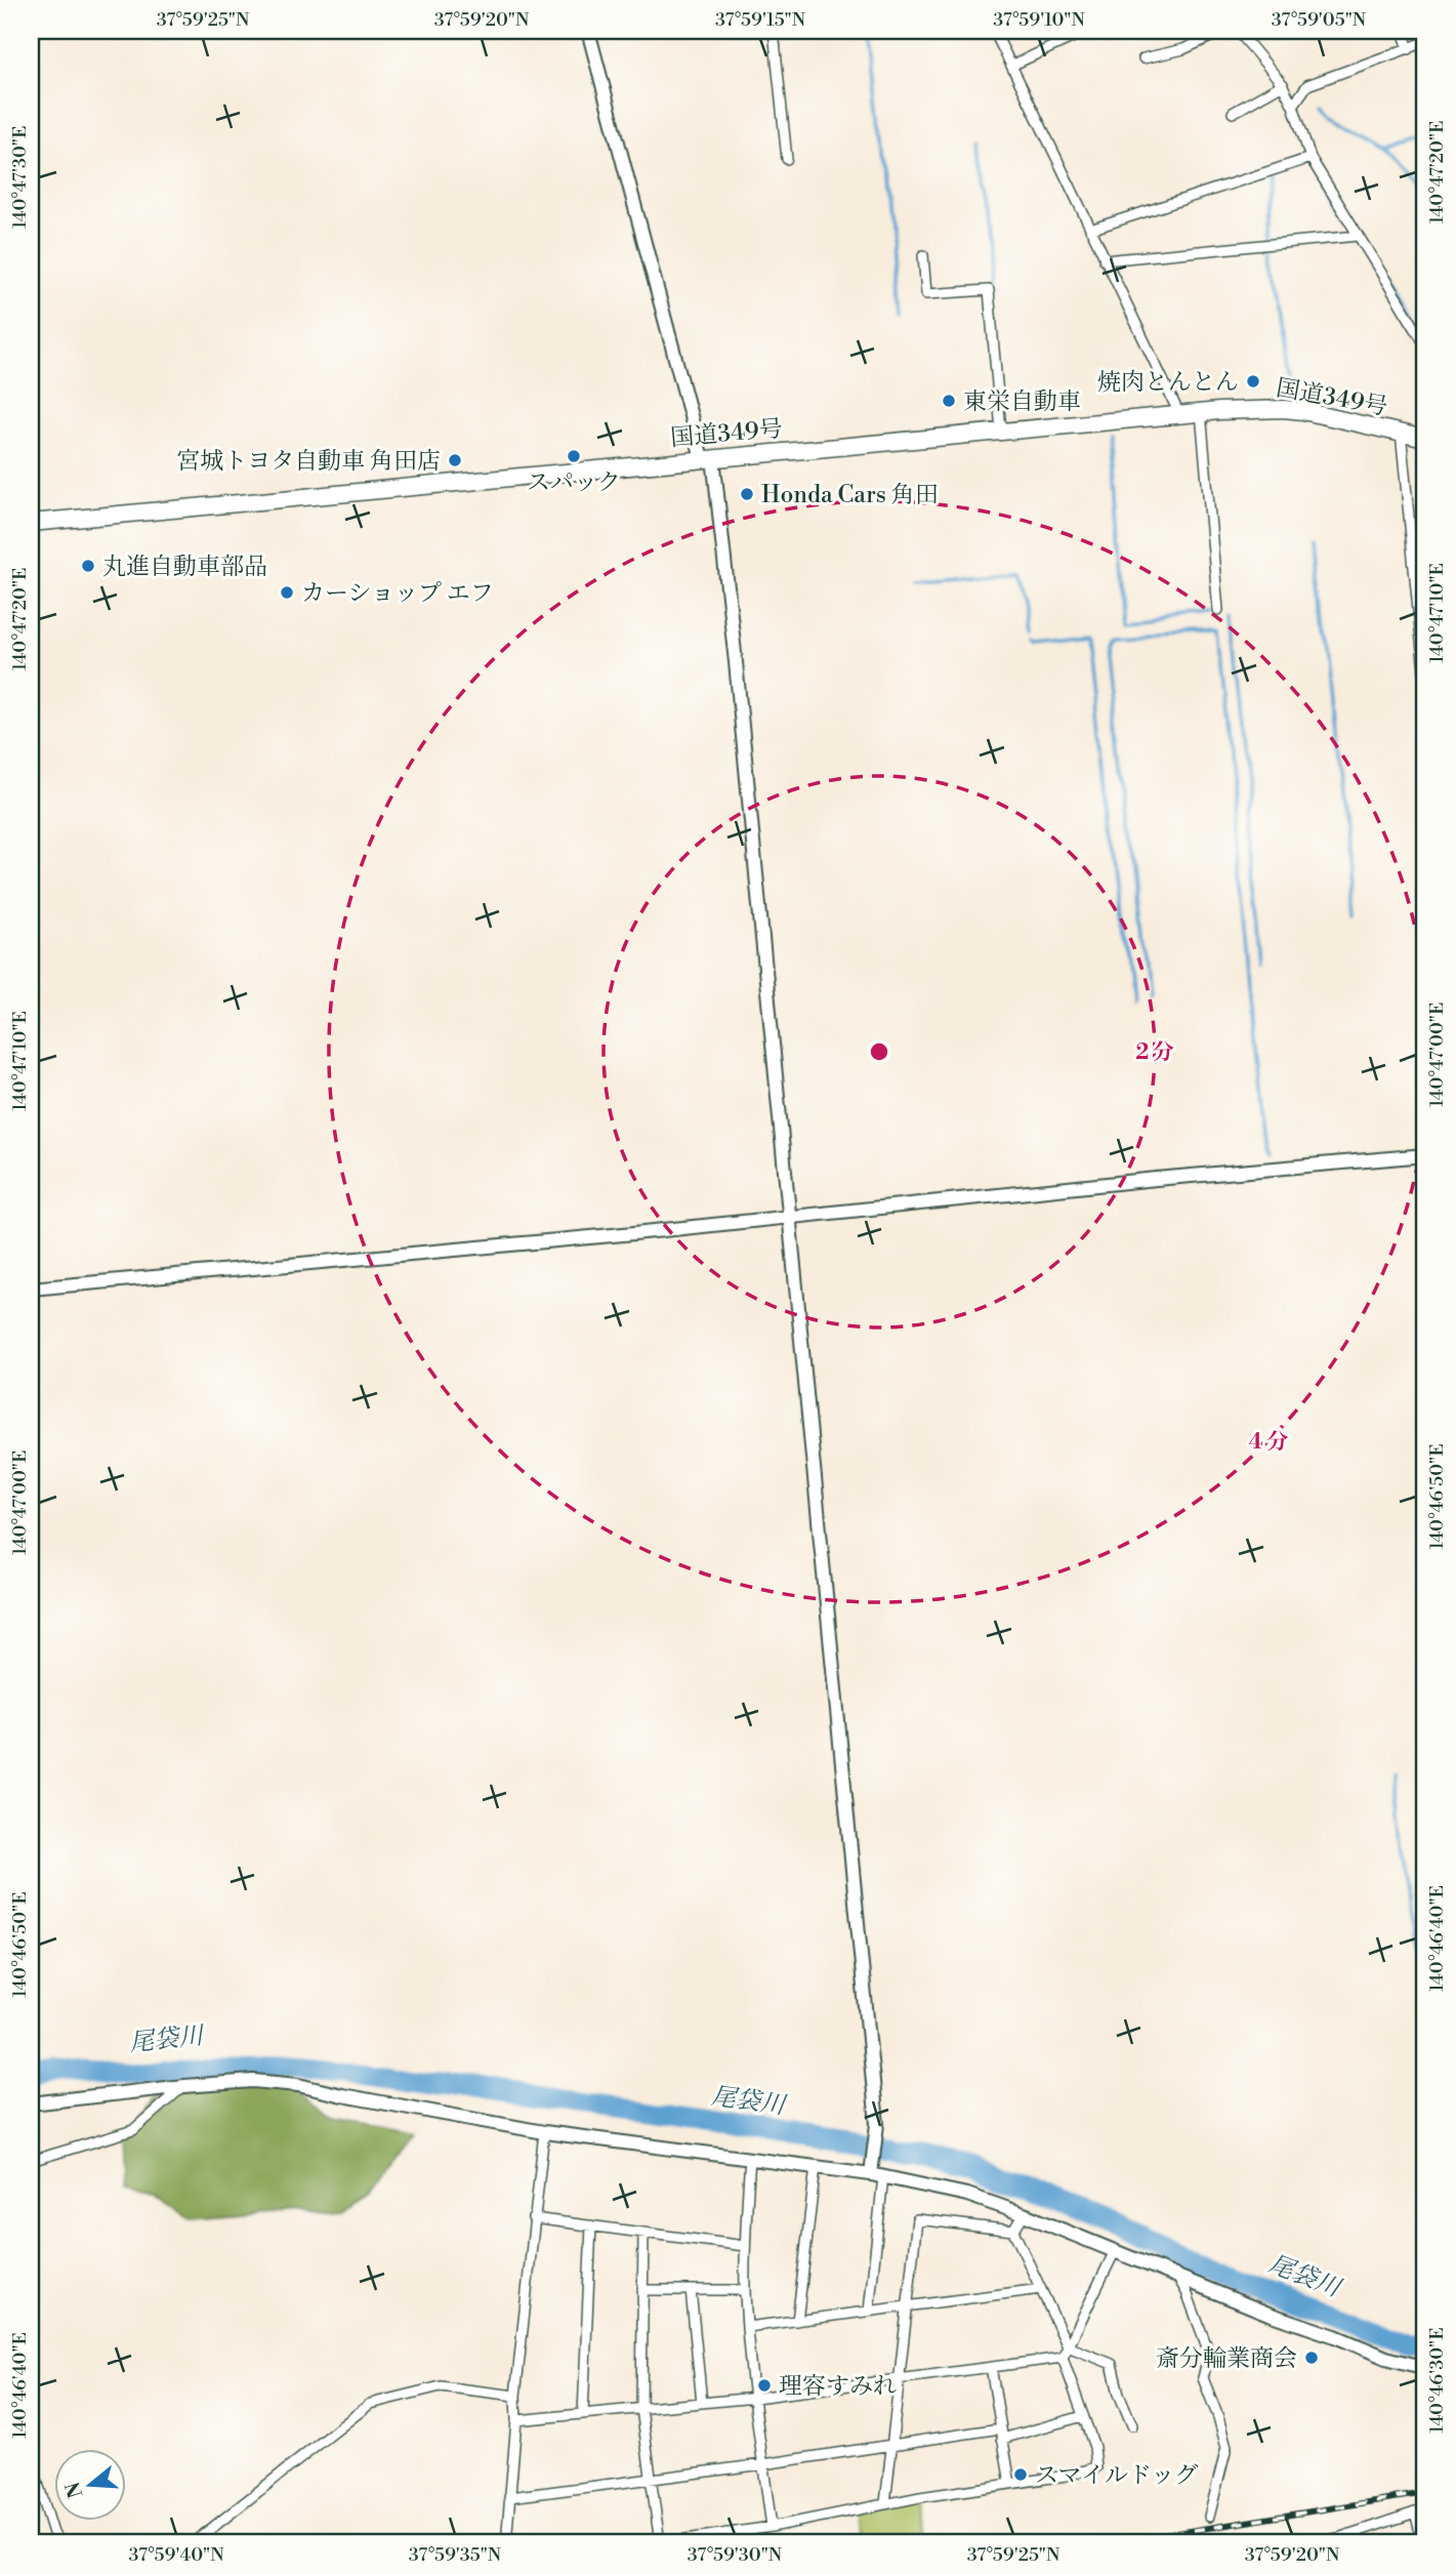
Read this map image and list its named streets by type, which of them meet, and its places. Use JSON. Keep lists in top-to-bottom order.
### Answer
{
  "streets": {
    "highway": ["国道349号"]
  },
  "water": ["尾袋川"],
  "places": [
    "焼肉とんとん",
    "東栄自動車",
    "スパック",
    "宮城トヨタ自動車 角田店",
    "Honda Cars 角田",
    "丸進自動車部品",
    "カーショップ エフ",
    "斎分輪業商会",
    "理容すみれ",
    "スマイルドッグ"
  ],
  "north": "left",
  "coordinates": [
    "37°59'25\"N",
    "37°59'20\"N",
    "37°59'15\"N",
    "37°59'10\"N",
    "37°59'05\"N",
    "140°47'20\"E",
    "140°47'30\"E",
    "140°47'10\"E",
    "140°47'00\"E",
    "140°46'50\"E",
    "140°46'40\"E",
    "140°46'30\"E",
    "37°59'40\"N",
    "37°59'35\"N",
    "37°59'30\"N"
  ],
  "rings": ["2 分", "4 分"]
}
